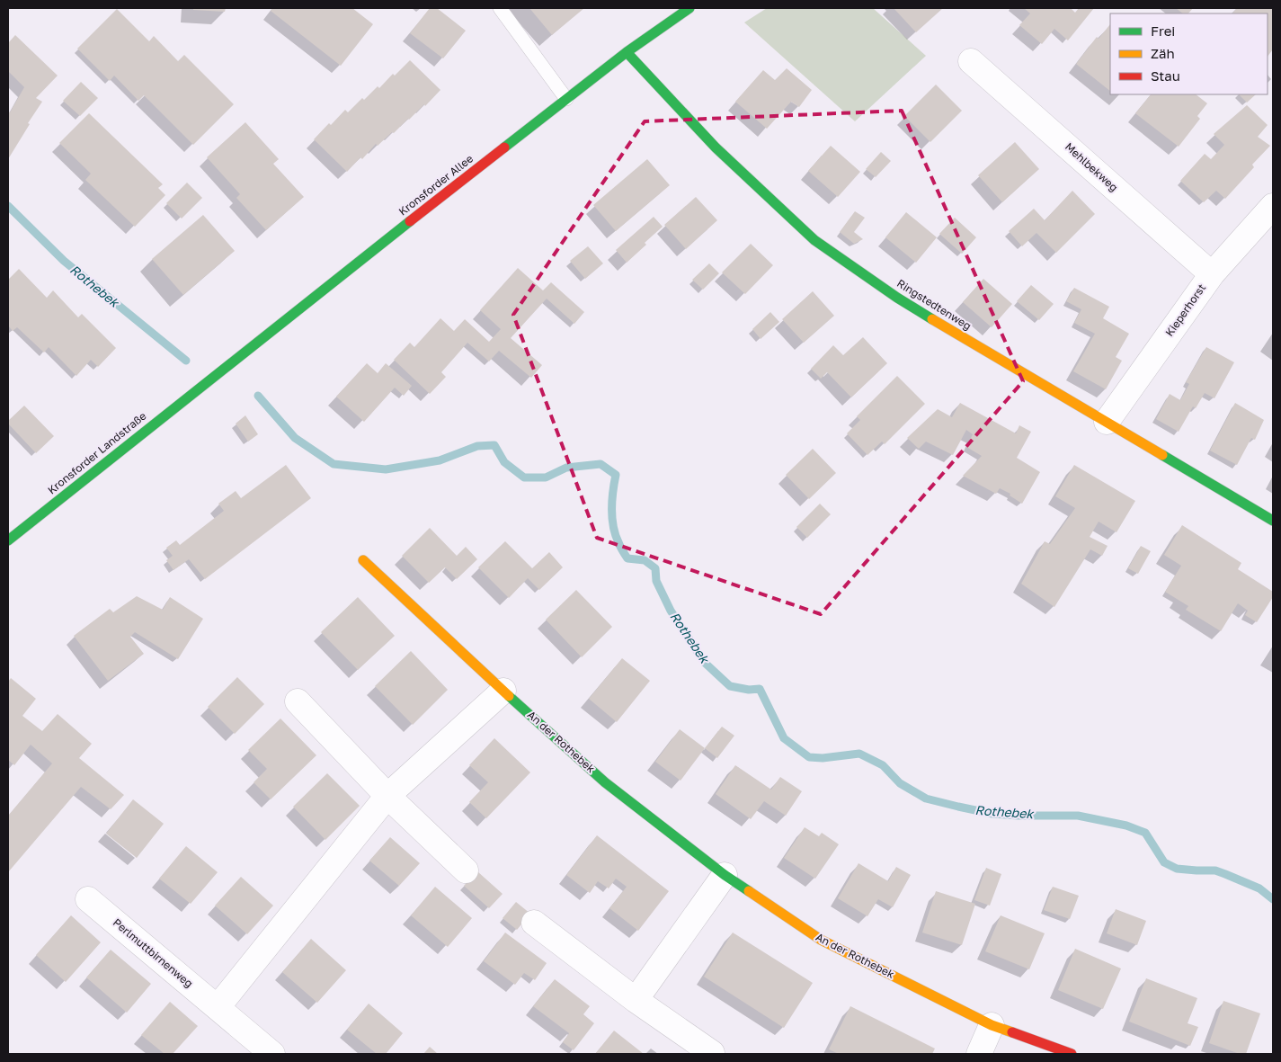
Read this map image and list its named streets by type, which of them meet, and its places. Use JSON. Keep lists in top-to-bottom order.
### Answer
{
  "streets": {
    "street": [
      "Mehlbekweg",
      "Kronsforder Allee",
      "Ringstedtenweg",
      "Kieperhorst",
      "Kronsforder Landstraße",
      "An der Rothebek",
      "Perlmuttbirnenweg"
    ]
  },
  "crossings": [
    ["Mehlbekweg", "Kieperhorst"],
    ["Kronsforder Allee", "Ringstedtenweg"],
    ["Kronsforder Allee", "Kronsforder Landstraße"],
    ["Ringstedtenweg", "Kieperhorst"]
  ],
  "water": ["Rothebek"],
  "legend": ["Frei", "Zäh", "Stau"]
}
